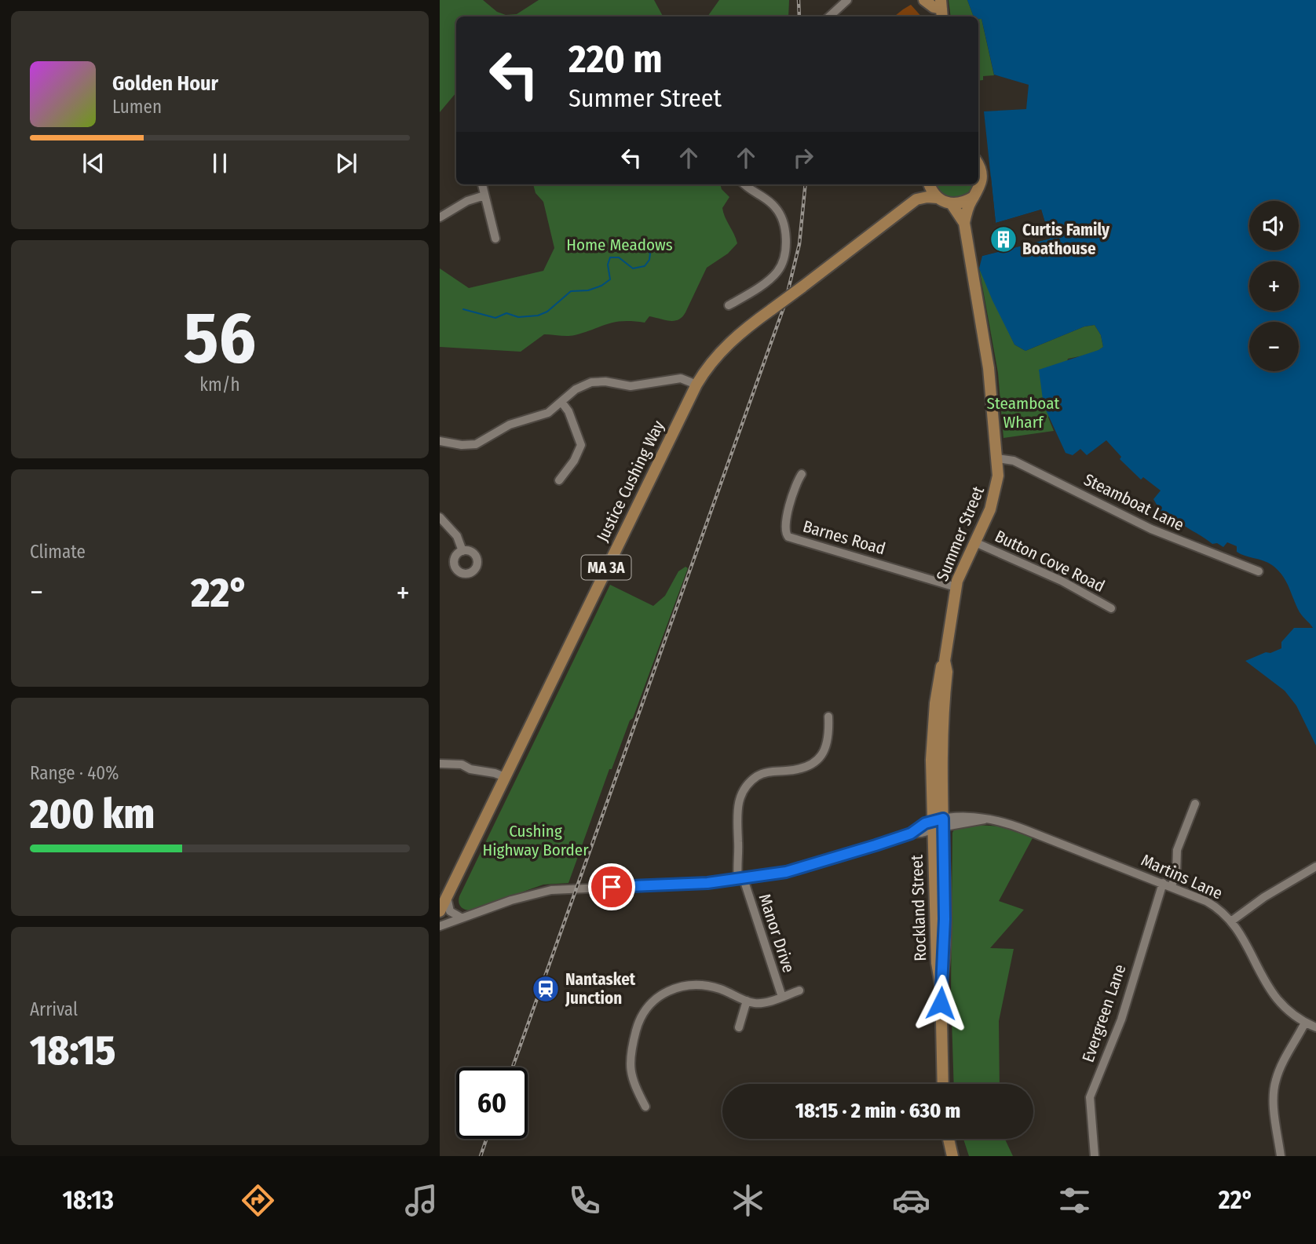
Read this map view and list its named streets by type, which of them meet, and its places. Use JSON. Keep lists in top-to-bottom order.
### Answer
{
  "streets": {
    "main road": [
      "Justice Cushing Way",
      "Summer Street",
      "MA 3A",
      "Rockland Street"
    ],
    "street": [
      "Steamboat Lane",
      "Barnes Road",
      "Button Cove Road",
      "Martins Lane",
      "Manor Drive",
      "Evergreen Lane"
    ]
  },
  "crossings": [
    ["Steamboat Lane", "Summer Street"],
    ["Summer Street", "Barnes Road"],
    ["Summer Street", "Button Cove Road"],
    ["Summer Street", "Martins Lane"],
    ["Summer Street", "Rockland Street"],
    ["Martins Lane", "Rockland Street"],
    ["Martins Lane", "Evergreen Lane"]
  ],
  "parks": ["Home Meadows", "Steamboat Wharf", "Cushing Highway Border"],
  "places": {
    "building": ["Curtis Family Boathouse"],
    "station": ["Nantasket Junction"]
  },
  "page": {
    "turn": ["220 m", "Summer Street"],
    "song": ["Golden Hour", "Lumen"],
    "map_buttons": ["+", "−"],
    "tile": [
      ["56", "km/h"],
      "Climate",
      ["Range · 40%", "200 km"],
      ["Arrival", "18:15"]
    ],
    "heat": ["−", "22°", "+"],
    "limit": "60",
    "trip": "18:15 · 2 min · 630 m",
    "tabs": ["18:13", "22°"]
  }
}
